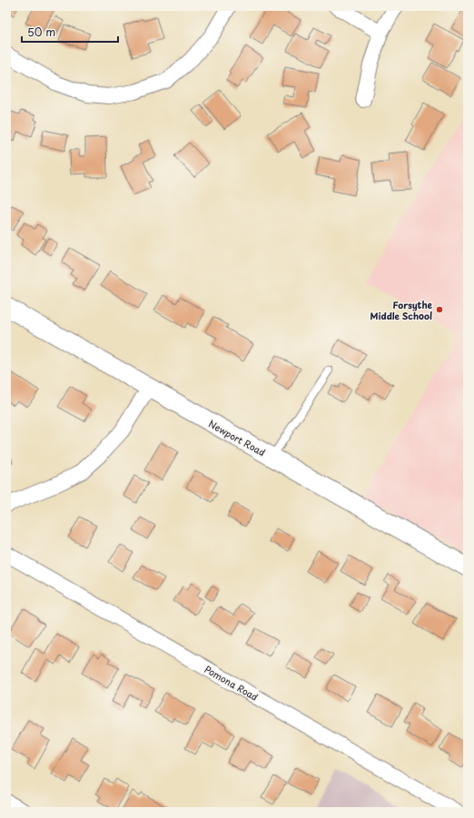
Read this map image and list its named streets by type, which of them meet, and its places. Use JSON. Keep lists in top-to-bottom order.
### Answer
{
  "streets": {
    "street": ["Newport Road", "Pomona Road"]
  },
  "places": ["Forsythe Middle School"],
  "scale_bar": "50 m"
}
